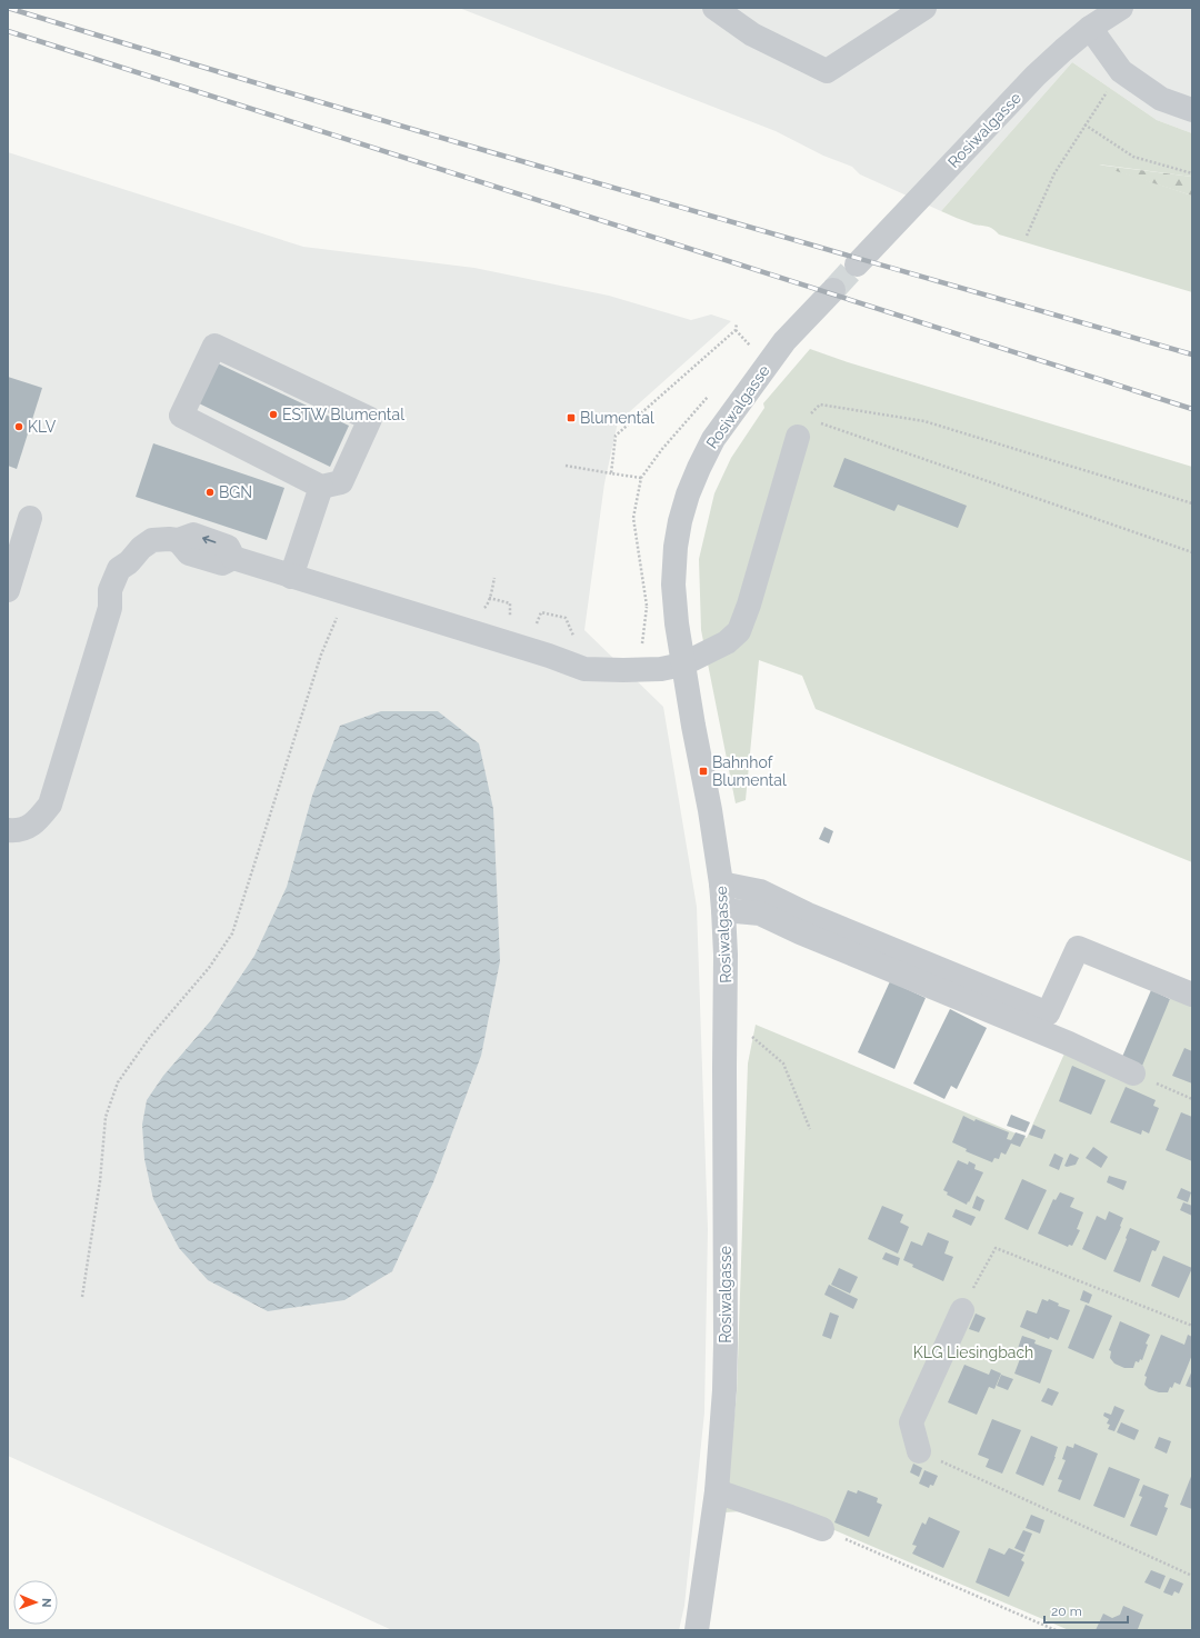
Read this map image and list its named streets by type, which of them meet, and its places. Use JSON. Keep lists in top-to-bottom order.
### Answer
{
  "streets": {
    "street": ["Rosiwalgasse"]
  },
  "parks": ["KLG Liesingbach"],
  "places": {
    "other": ["ESTW Blumental", "KLV", "BGN"],
    "transit": ["Blumental", "Bahnhof Blumental"]
  },
  "scale_bar": "20 m",
  "north": "right"
}
